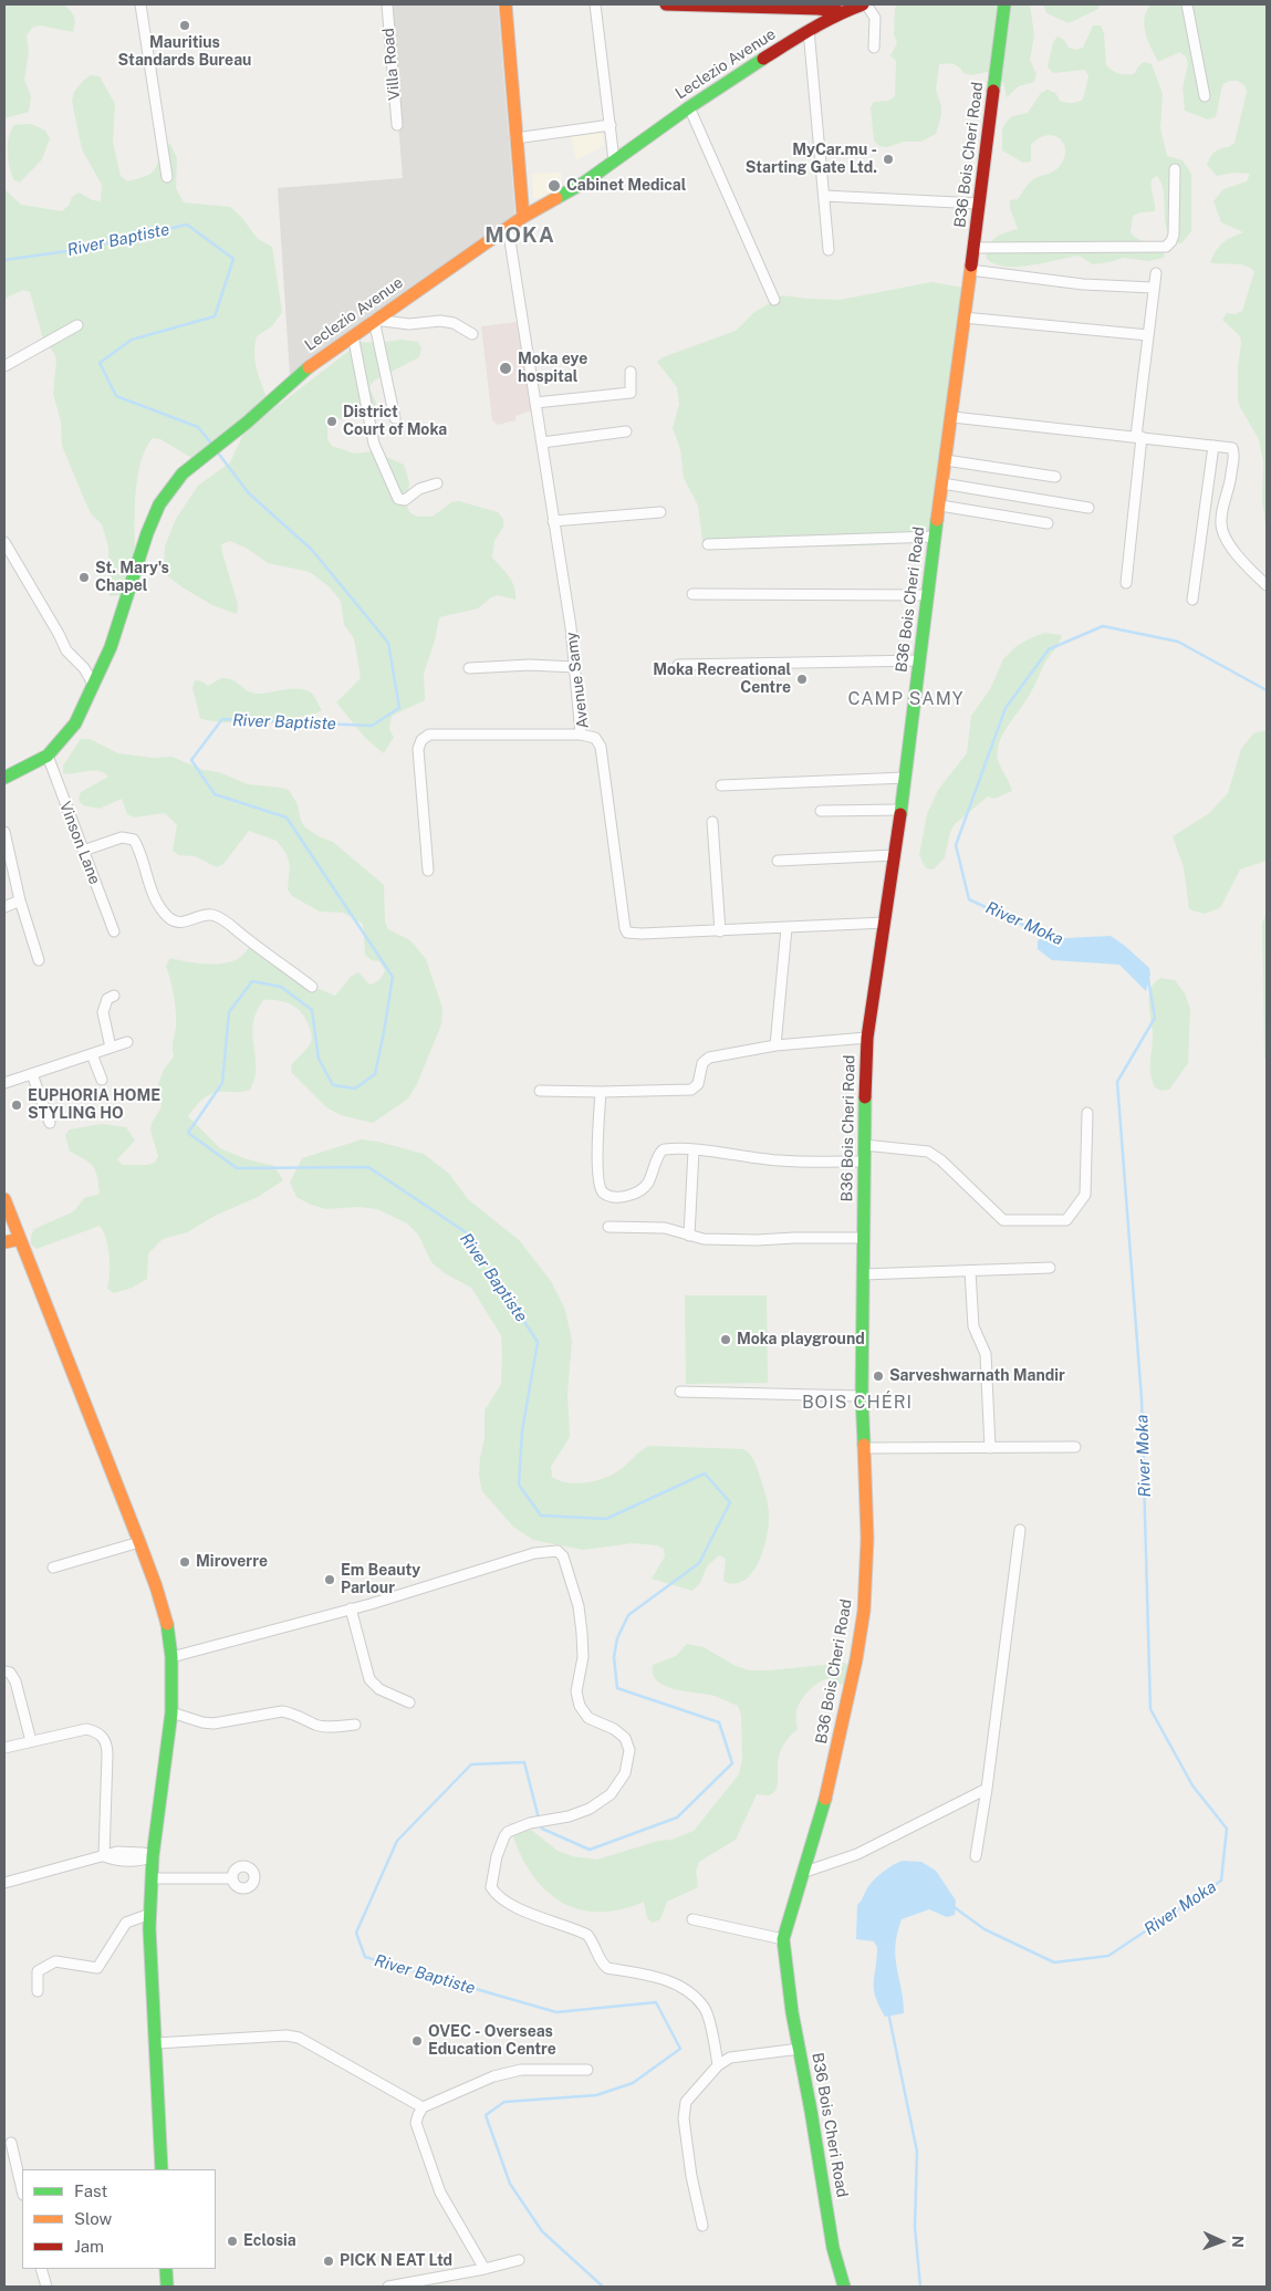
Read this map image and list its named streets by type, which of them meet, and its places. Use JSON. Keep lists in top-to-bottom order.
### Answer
{
  "streets": {
    "main road": ["Leclezio Avenue", "B36 Bois Cheri Road"],
    "street": ["Villa Road", "Avenue Samy", "Vinson Lane"]
  },
  "crossings": [
    ["Leclezio Avenue", "Avenue Samy"],
    ["Leclezio Avenue", "Vinson Lane"],
    ["B36 Bois Cheri Road", "Avenue Samy"]
  ],
  "districts": ["MOKA", "CAMP SAMY", "BOIS CHÉRI"],
  "water": ["River Baptiste", "River Moka"],
  "places": [
    "Mauritius Standards Bureau",
    "MyCar.mu - Starting Gate Ltd.",
    "Cabinet Medical",
    "Moka eye hospital",
    "District Court of Moka",
    "St. Mary's Chapel",
    "Moka Recreational Centre",
    "EUPHORIA HOME STYLING HO",
    "Moka playground",
    "Sarveshwarnath Mandir",
    "Miroverre",
    "Em Beauty Parlour",
    "OVEC - Overseas Education Centre",
    "Eclosia",
    "PICK N EAT Ltd"
  ],
  "legend": ["Fast", "Slow", "Jam"],
  "north": "right"
}
